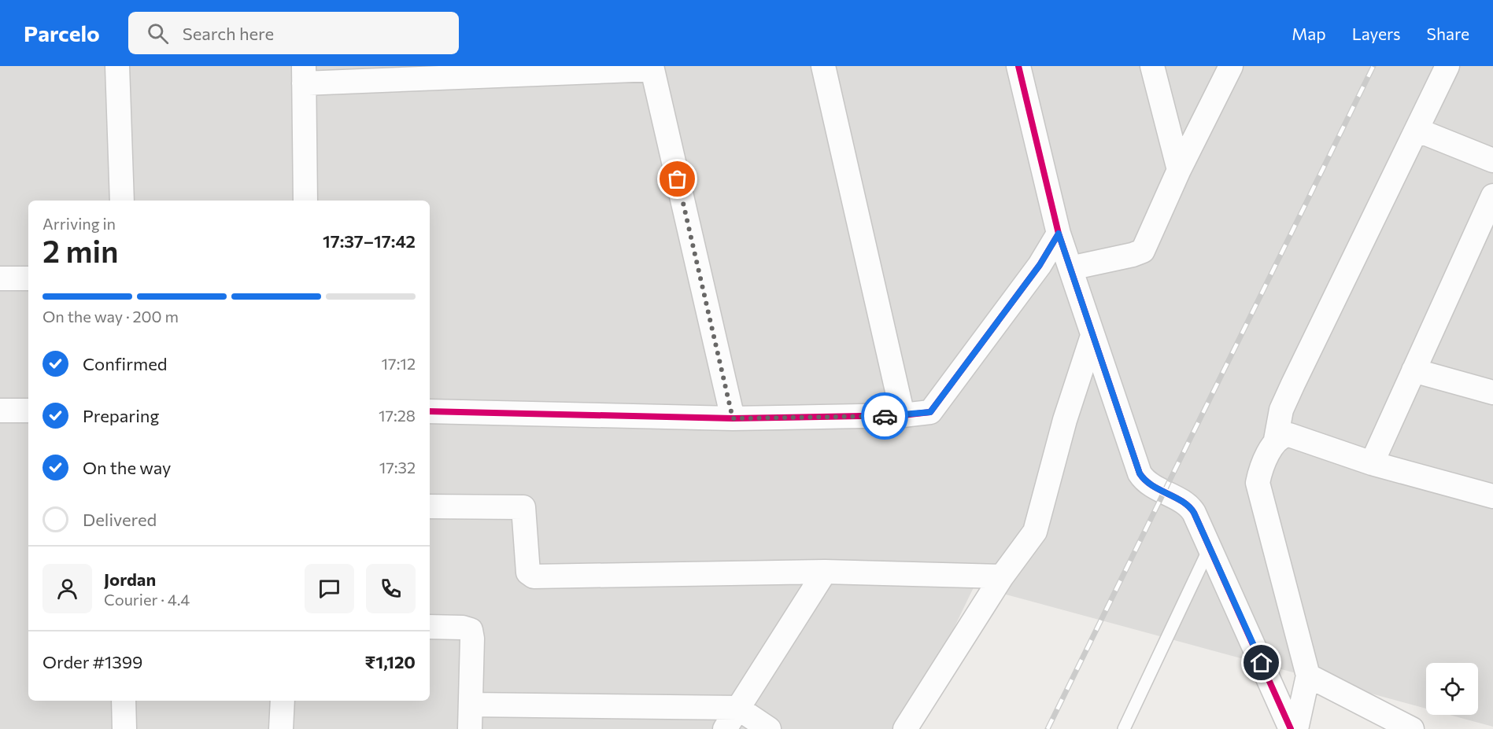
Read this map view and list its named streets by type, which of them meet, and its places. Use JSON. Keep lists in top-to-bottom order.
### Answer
{
  "page": {
    "header": "Parcelo",
    "search": "Search here",
    "nav": ["Map", "Layers", "Share"],
    "heading": ["2 min", "Arriving in", "17:37–17:42"],
    "panel": [
      "Jordan",
      "Courier · 4.4",
      "Order #1399",
      "₹1,120"
    ],
    "bar": "On the way · 200 m",
    "list": [
      ["Confirmed", "17:12"],
      ["Preparing", "17:28"],
      ["On the way", "17:32"],
      "Delivered"
    ]
  }
}
